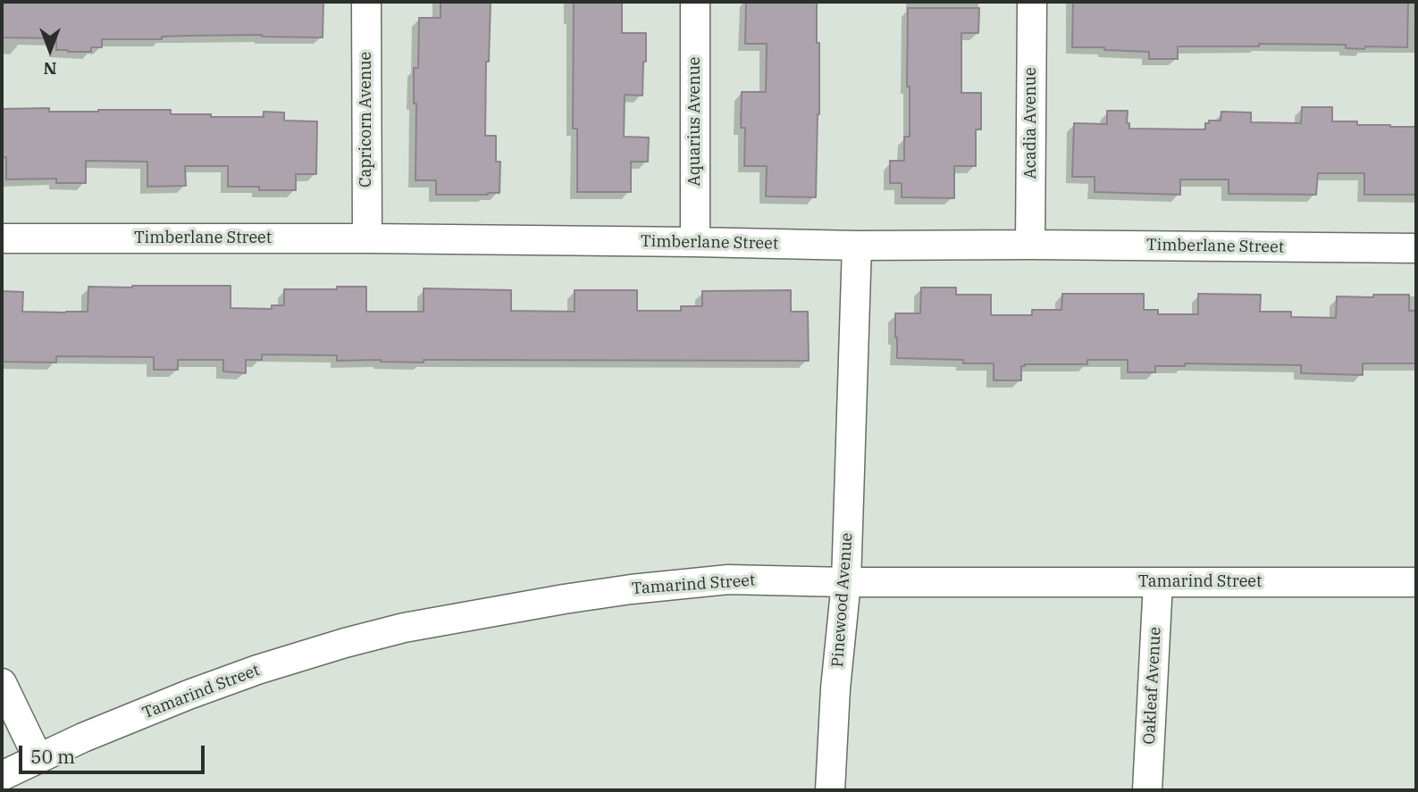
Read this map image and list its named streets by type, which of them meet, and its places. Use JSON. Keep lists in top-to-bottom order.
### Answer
{
  "streets": {
    "street": [
      "Capricorn Avenue",
      "Aquarius Avenue",
      "Acadia Avenue",
      "Timberlane Street",
      "Tamarind Street",
      "Pinewood Avenue",
      "Oakleaf Avenue"
    ]
  },
  "crossings": [
    ["Capricorn Avenue", "Timberlane Street"],
    ["Aquarius Avenue", "Timberlane Street"],
    ["Acadia Avenue", "Timberlane Street"],
    ["Timberlane Street", "Pinewood Avenue"],
    ["Tamarind Street", "Pinewood Avenue"],
    ["Tamarind Street", "Oakleaf Avenue"]
  ],
  "scale_bar": "50 m",
  "north": "bottom"
}
